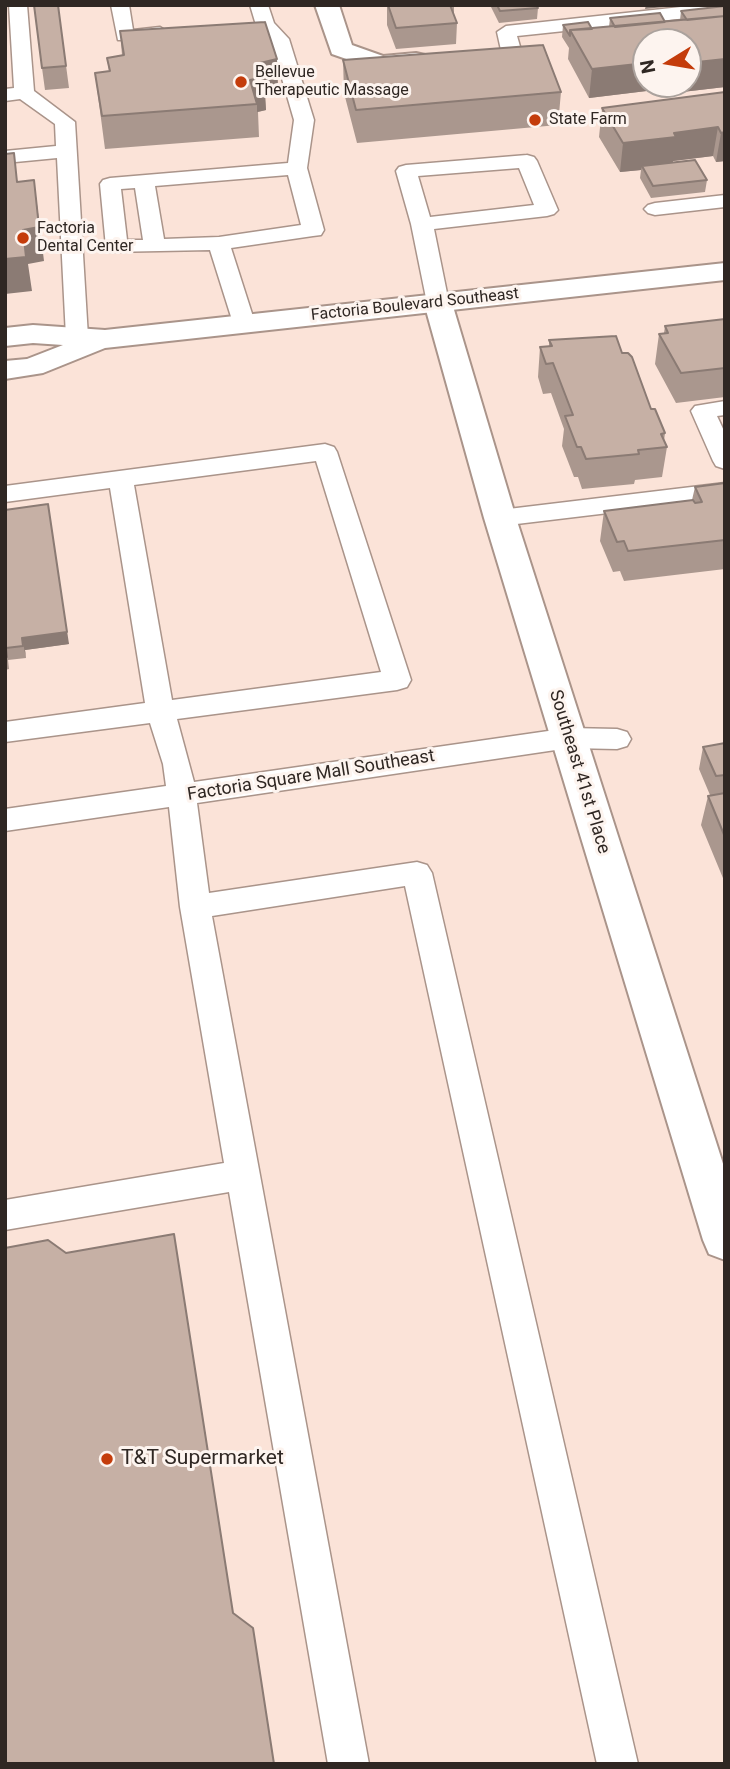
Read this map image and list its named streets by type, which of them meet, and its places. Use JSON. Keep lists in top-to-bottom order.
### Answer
{
  "streets": {
    "street": ["Factoria Boulevard Southeast", "Southeast 41st Place"],
    "lane": ["Factoria Square Mall Southeast"]
  },
  "crossings": [
    ["Factoria Boulevard Southeast", "Southeast 41st Place"],
    ["Southeast 41st Place", "Factoria Square Mall Southeast"]
  ],
  "places": [
    "Bellevue Therapeutic Massage",
    "State Farm",
    "Factoria Dental Center",
    "T&T Supermarket"
  ],
  "north": "left"
}
